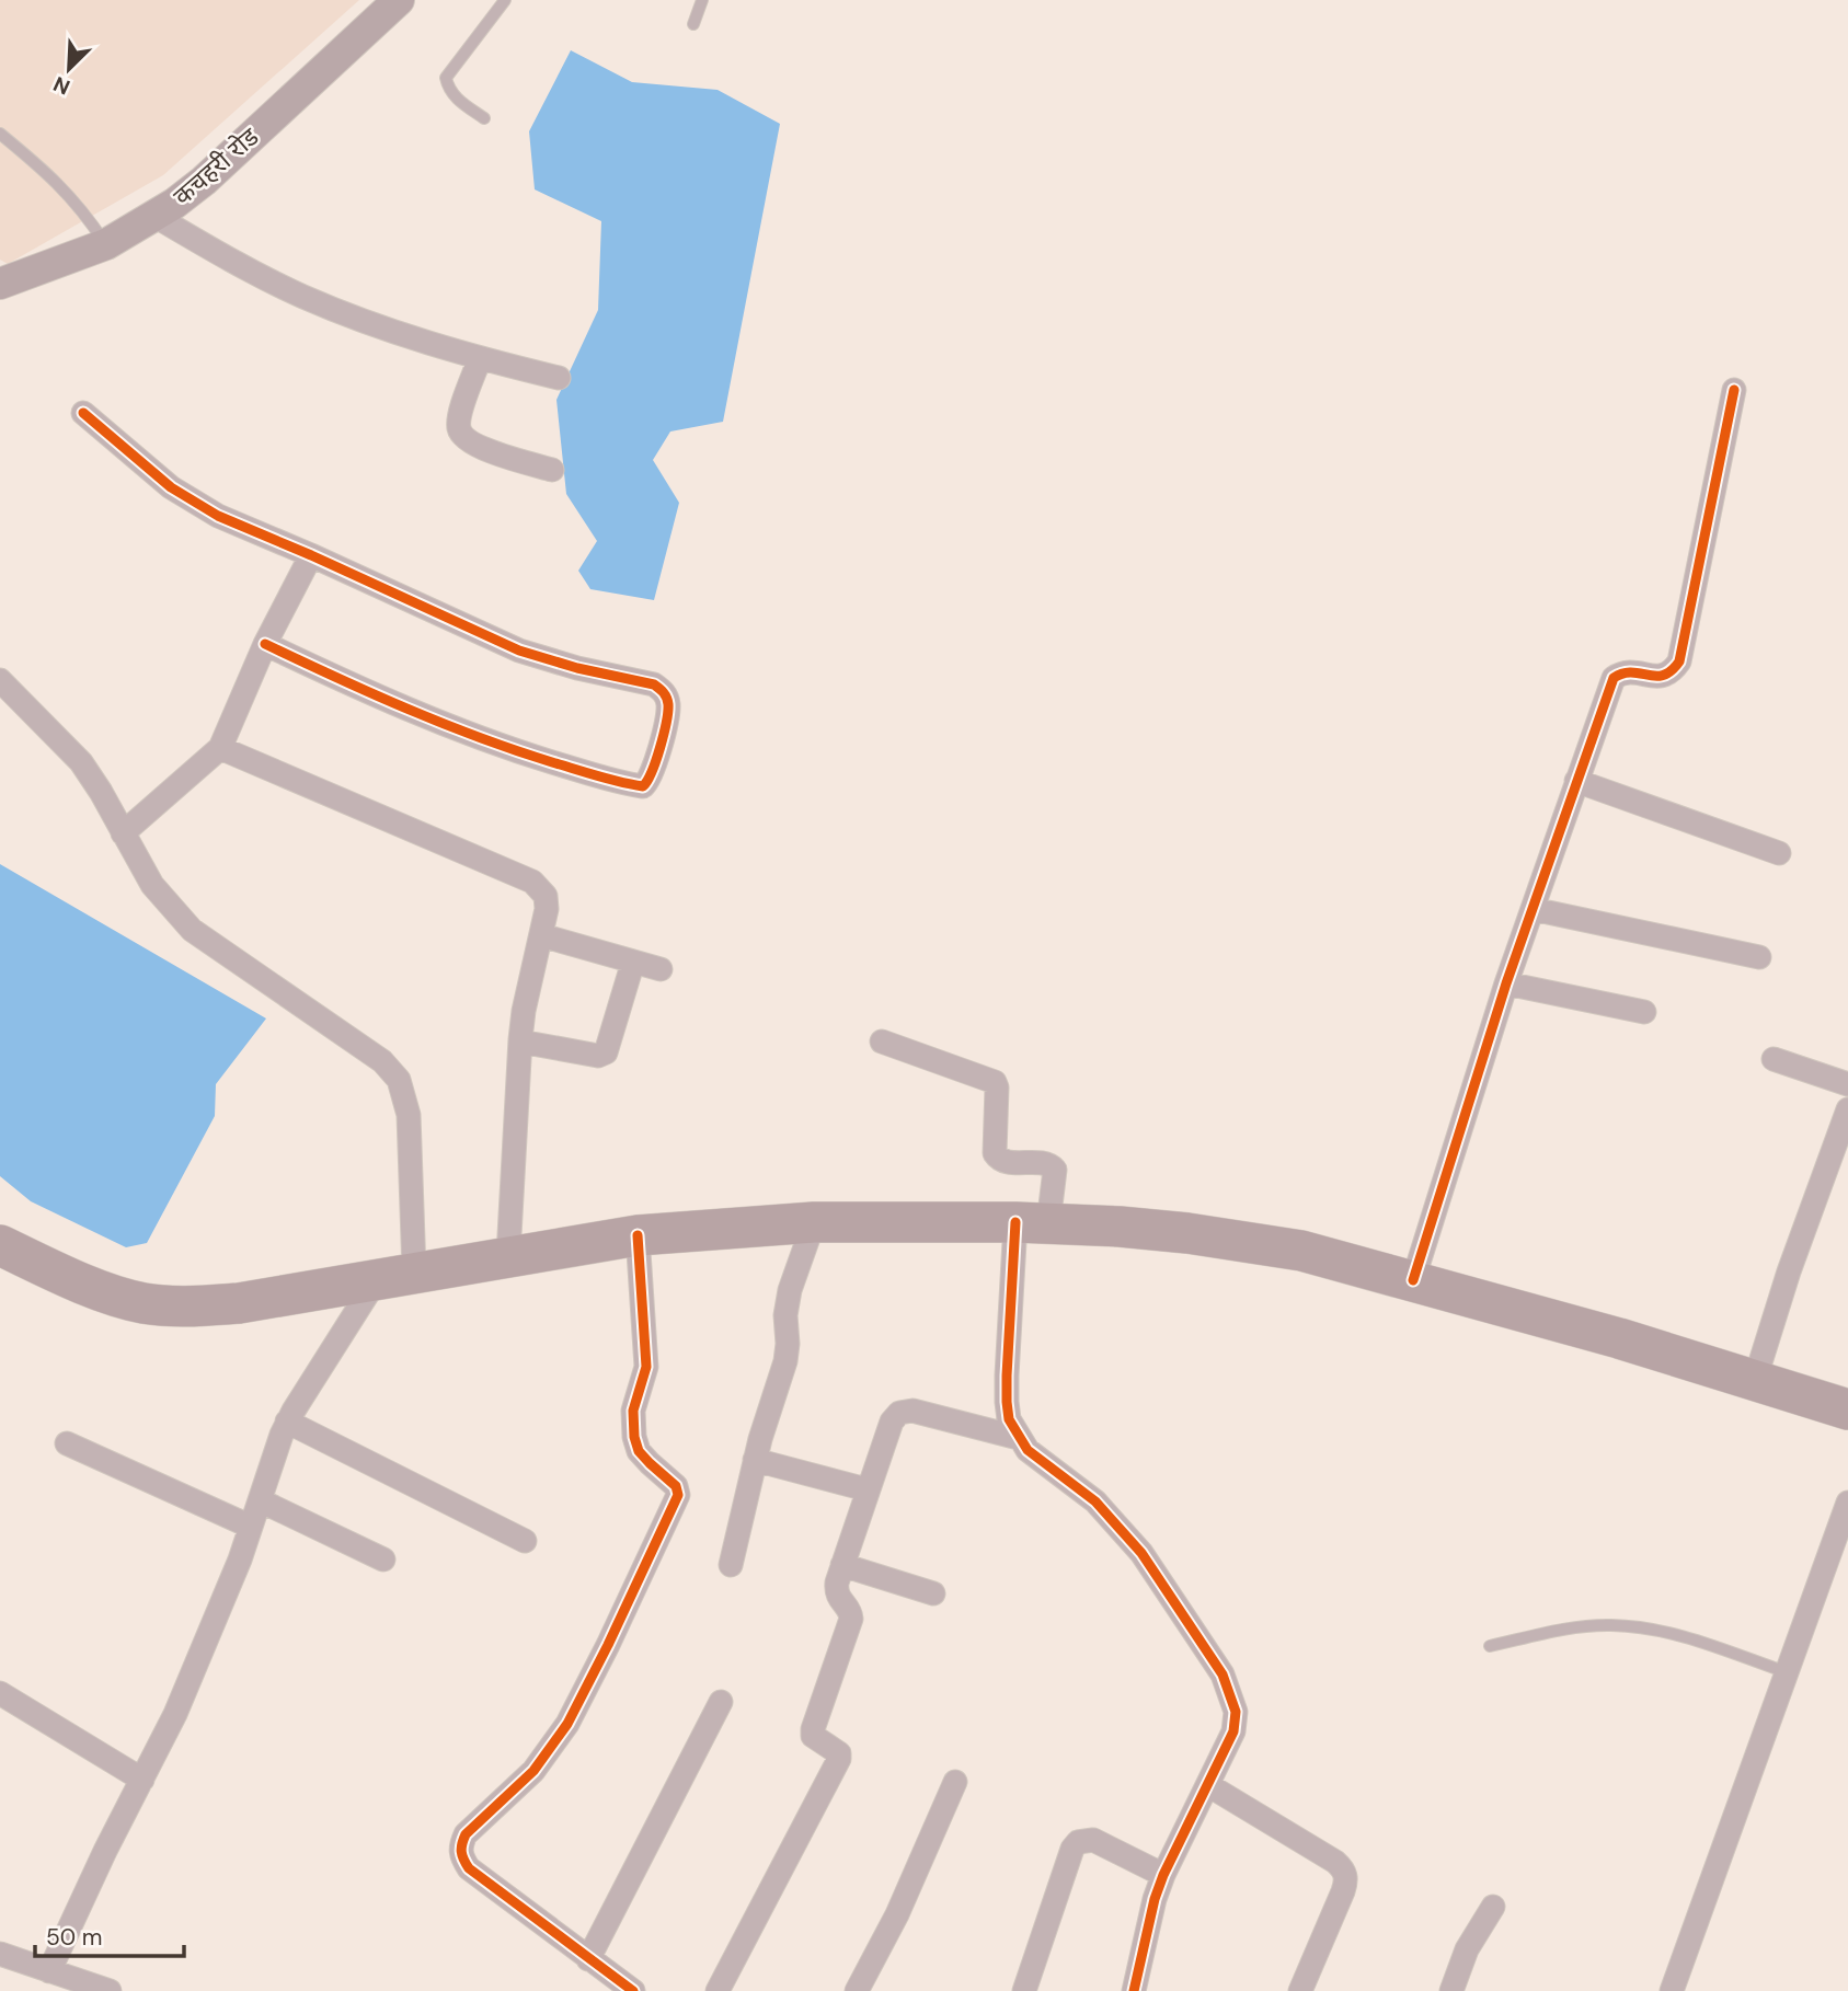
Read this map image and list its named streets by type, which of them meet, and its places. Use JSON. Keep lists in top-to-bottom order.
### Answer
{
  "streets": {
    "main road": ["कचहरी रोड"]
  },
  "scale_bar": "50 m",
  "north": "bottom left"
}
